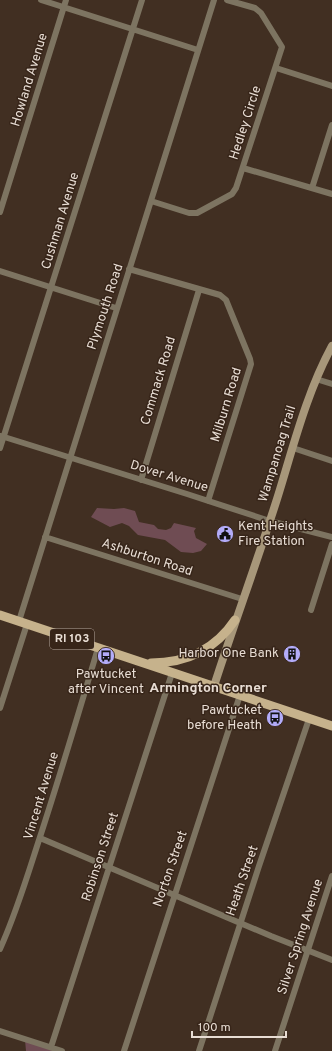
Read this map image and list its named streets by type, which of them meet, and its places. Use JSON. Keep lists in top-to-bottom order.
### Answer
{
  "streets": {
    "main road": ["Wampanoag Trail", "RI 103"],
    "street": [
      "Howland Avenue",
      "Hedley Circle",
      "Cushman Avenue",
      "Plymouth Road",
      "Commack Road",
      "Milburn Road",
      "Dover Avenue",
      "Ashburton Road",
      "Vincent Avenue",
      "Robinson Street",
      "Norton Street",
      "Heath Street",
      "Silver Spring Avenue"
    ]
  },
  "crossings": [
    ["Hedley Circle", "Plymouth Road"],
    ["Cushman Avenue", "Dover Avenue"],
    ["Plymouth Road", "Milburn Road"],
    ["Plymouth Road", "Dover Avenue"],
    ["Plymouth Road", "Ashburton Road"],
    ["Plymouth Road", "RI 103"],
    ["Commack Road", "Milburn Road"],
    ["Commack Road", "Dover Avenue"],
    ["Milburn Road", "Dover Avenue"],
    ["Wampanoag Trail", "Dover Avenue"],
    ["Wampanoag Trail", "Ashburton Road"],
    ["Wampanoag Trail", "RI 103"],
    ["RI 103", "Vincent Avenue"],
    ["RI 103", "Robinson Street"],
    ["RI 103", "Norton Street"],
    ["RI 103", "Heath Street"]
  ],
  "districts": ["Armington Corner"],
  "places": {
    "public building": ["Kent Heights Fire Station"],
    "building": ["Harbor One Bank"],
    "bus stop": ["Pawtucket after Vincent", "Pawtucket before Heath"]
  },
  "scale_bar": "100 m"
}
